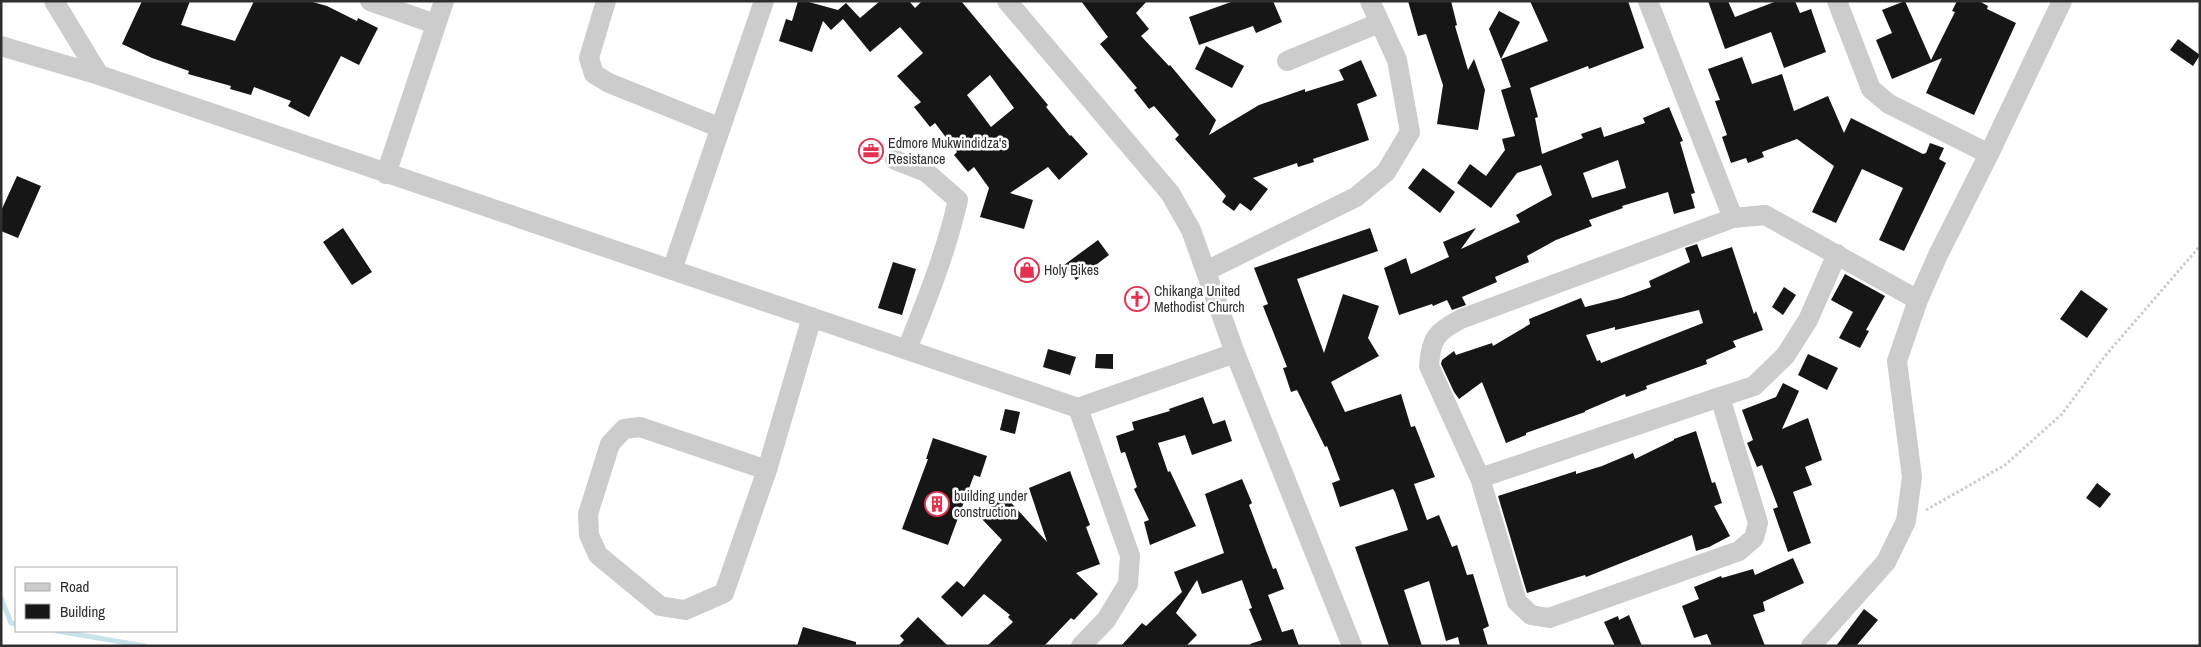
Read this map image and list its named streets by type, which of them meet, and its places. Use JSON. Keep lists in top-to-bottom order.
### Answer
{
  "places": {
    "office": ["Edmore Mukwindidza's Resistance"],
    "shop": ["Holy Bikes"],
    "church": ["Chikanga United Methodist Church"],
    "building": ["building under construction"]
  },
  "legend": ["Road", "Building"]
}
